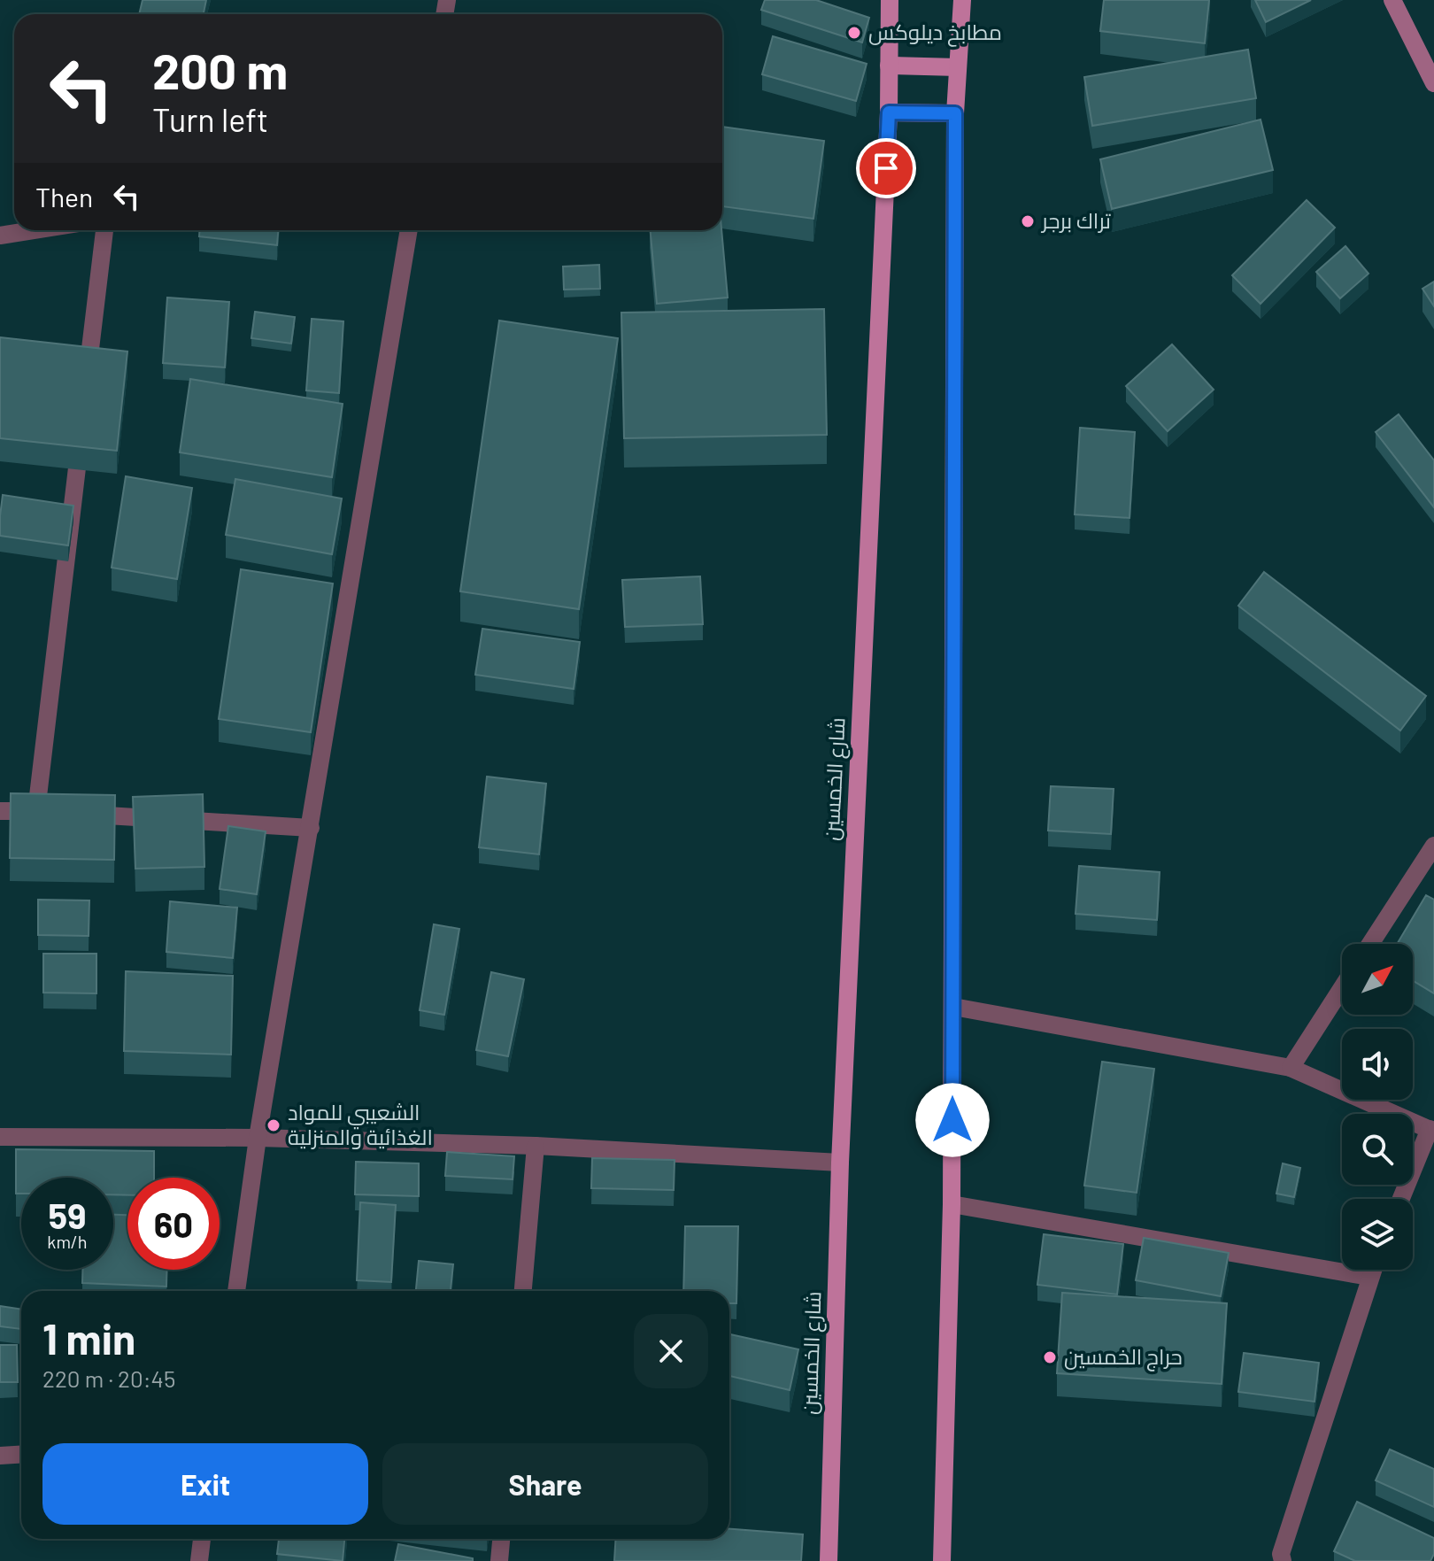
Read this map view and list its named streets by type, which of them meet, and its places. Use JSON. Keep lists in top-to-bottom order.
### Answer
{
  "streets": {
    "main road": ["شارع الخمسين"]
  },
  "places": [
    "مطابخ ديلوكس",
    "تراك برجر",
    "الشعيبي للمواد الغذائية والمنزلية",
    "حراج الخمسين"
  ],
  "north": "top right",
  "page": {
    "turn": ["200 m", "Turn left"],
    "then": "Then",
    "speed": "59 km/h",
    "limit": "60",
    "heading": ["1 min", "220 m · 20:45"],
    "buttons": ["Exit", "Share"]
  }
}
